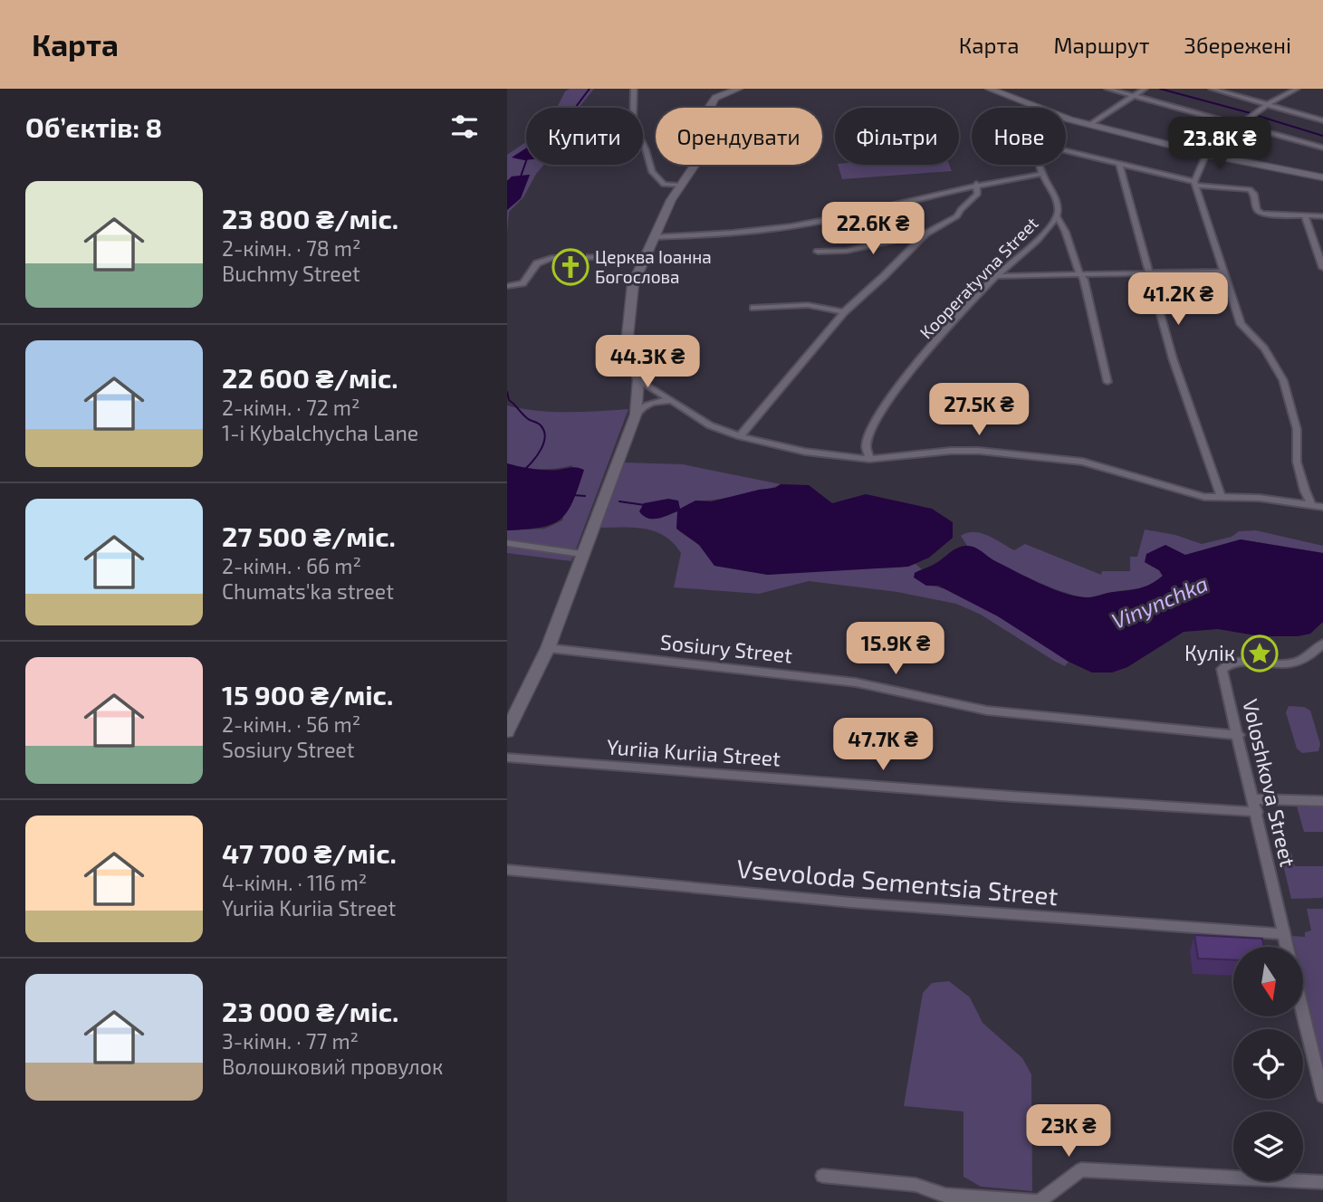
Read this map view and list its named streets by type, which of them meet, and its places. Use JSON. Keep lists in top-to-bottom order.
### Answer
{
  "streets": {
    "street": [
      "Kooperatyvna Street",
      "Sosiury Street",
      "Yuriia Kuriia Street",
      "Voloshkova Street",
      "Vsevoloda Sementsia Street"
    ]
  },
  "crossings": [
    ["Sosiury Street", "Voloshkova Street"],
    ["Yuriia Kuriia Street", "Voloshkova Street"],
    ["Voloshkova Street", "Vsevoloda Sementsia Street"]
  ],
  "water": ["Vinynchka"],
  "places": {
    "church": ["Церква Іоанна Богослова"],
    "place": ["Кулік"]
  },
  "north": "bottom",
  "page": {
    "header": "Карта",
    "nav": ["Карта", "Маршрут", "Збережені"],
    "heading": "Об’єктів: 8",
    "chip": [
      "Купити",
      "Орендувати",
      "Фільтри",
      "Нове"
    ],
    "price": [
      "23.8K ₴",
      "22.6K ₴",
      "41.2K ₴",
      "44.3K ₴",
      "27.5K ₴",
      "15.9K ₴",
      "47.7K ₴",
      "23K ₴"
    ],
    "list": [
      {
        "name": "23 800 ₴/міс.",
        "note": "2-кімн. · 78 m² · Buchmy Street"
      },
      {
        "name": "22 600 ₴/міс.",
        "note": "2-кімн. · 72 m² · 1-i Kybalchycha Lane"
      },
      {
        "name": "27 500 ₴/міс.",
        "note": "2-кімн. · 66 m² · Chumats'ka street"
      },
      {
        "name": "15 900 ₴/міс.",
        "note": "2-кімн. · 56 m² · Sosiury Street"
      },
      {
        "name": "47 700 ₴/міс.",
        "note": "4-кімн. · 116 m² · Yuriia Kuriia Street"
      },
      {
        "name": "23 000 ₴/міс.",
        "note": "3-кімн. · 77 m² · Волошковий провулок"
      }
    ]
  }
}
